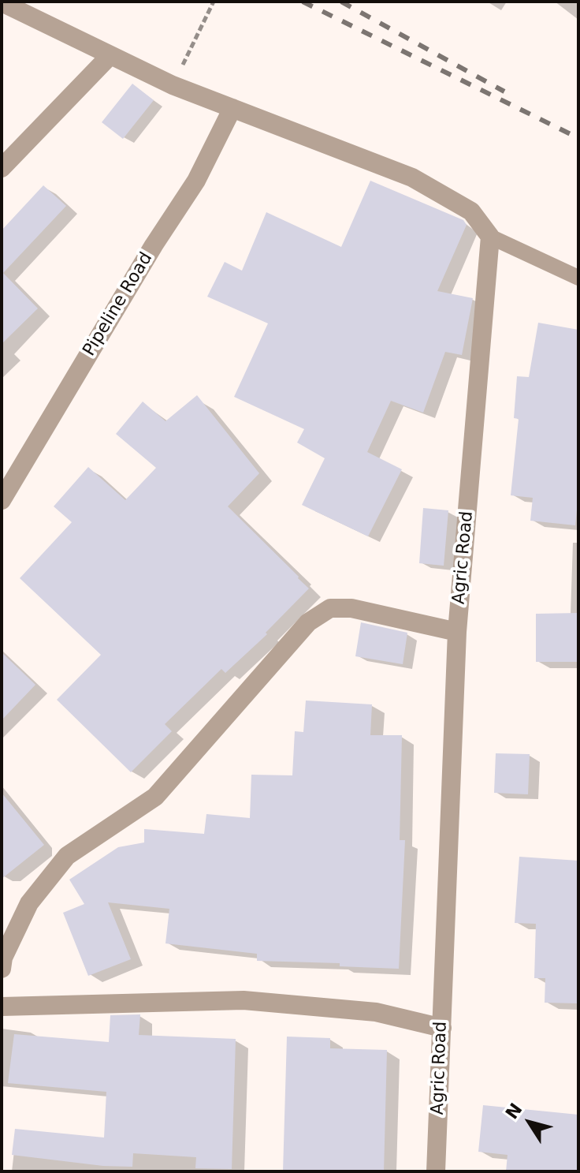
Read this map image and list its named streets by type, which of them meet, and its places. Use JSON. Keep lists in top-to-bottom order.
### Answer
{
  "streets": {
    "street": ["Pipeline Road", "Agric Road"]
  },
  "north": "top left"
}
